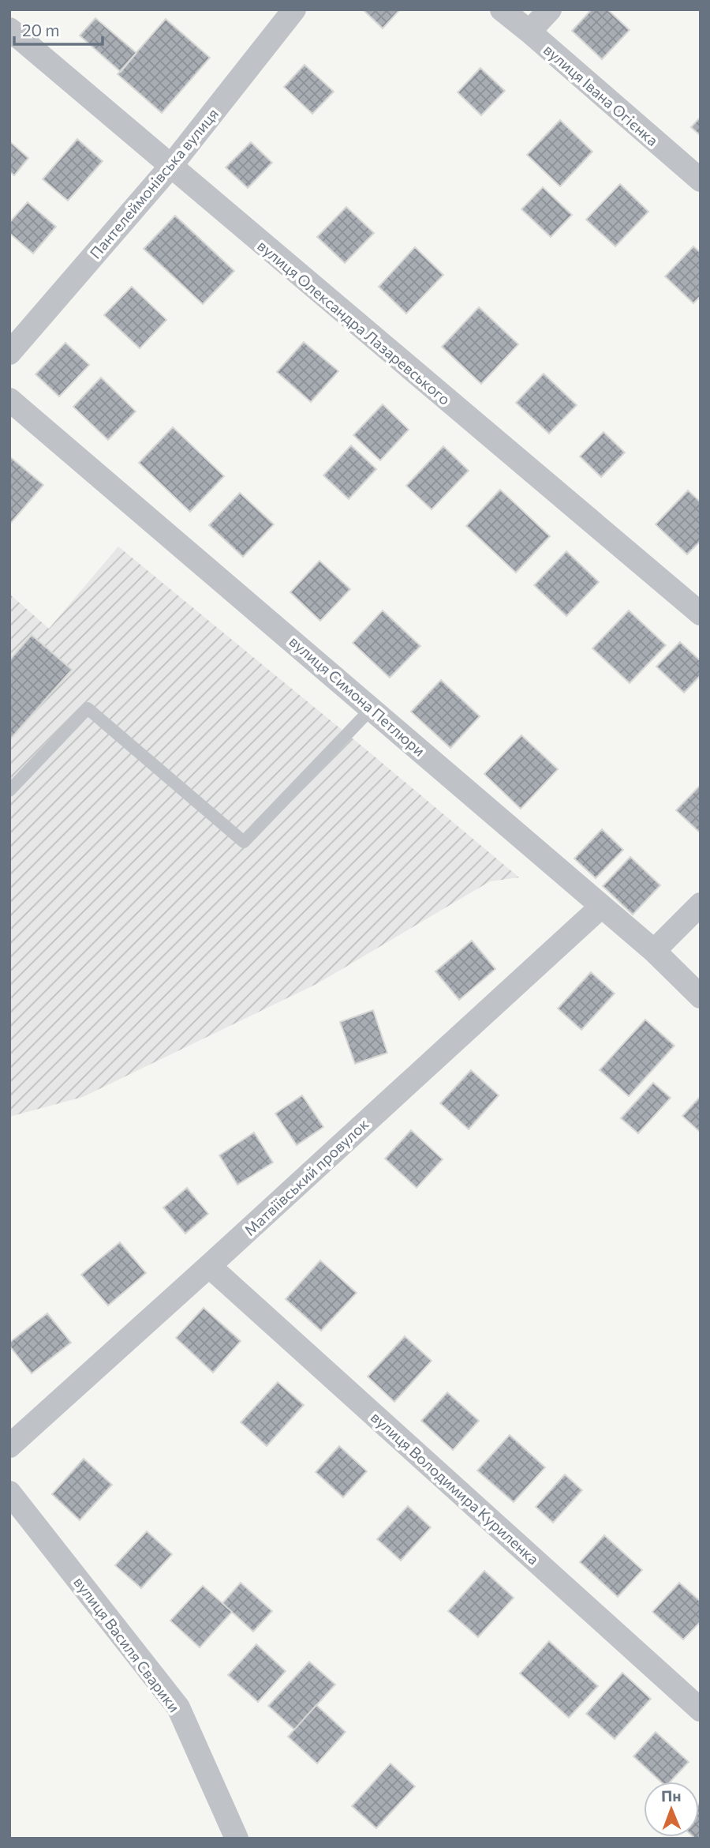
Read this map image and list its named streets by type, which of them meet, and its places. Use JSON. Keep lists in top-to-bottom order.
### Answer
{
  "streets": {
    "street": [
      "вулиця Івана Огієнка",
      "Пантелеймонівська вулиця",
      "вулиця Олександра Лазаревського",
      "вулиця Симона Петлюри",
      "Матвіївський провулок",
      "вулиця Володимира Куриленка",
      "вулиця Василя Сварики"
    ]
  },
  "crossings": [
    ["Пантелеймонівська вулиця", "вулиця Олександра Лазаревського"],
    ["вулиця Симона Петлюри", "Матвіївський провулок"],
    ["Матвіївський провулок", "вулиця Володимира Куриленка"]
  ],
  "scale_bar": "20 m",
  "north": "top"
}
